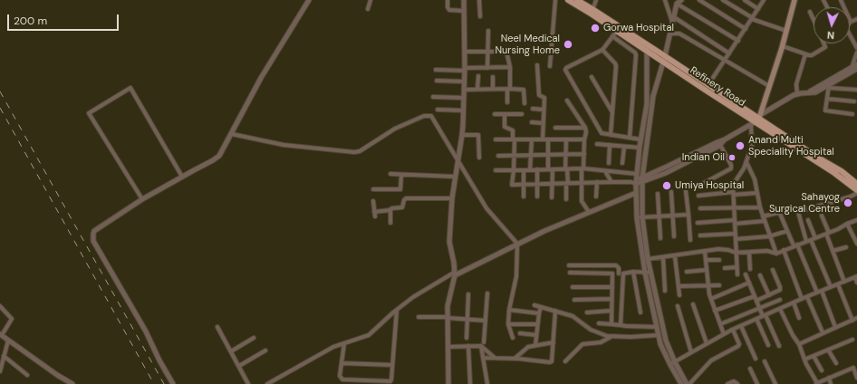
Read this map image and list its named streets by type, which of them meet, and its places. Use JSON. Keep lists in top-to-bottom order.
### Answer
{
  "streets": {
    "main road": ["Refinery Road"]
  },
  "places": [
    "Gorwa Hospital",
    "Neel Medical Nursing Home",
    "Anand Multi Speciality Hospital",
    "Indian Oil",
    "Umiya Hospital",
    "Sahayog Surgical Centre"
  ],
  "scale_bar": "200 m",
  "north": "bottom"
}
